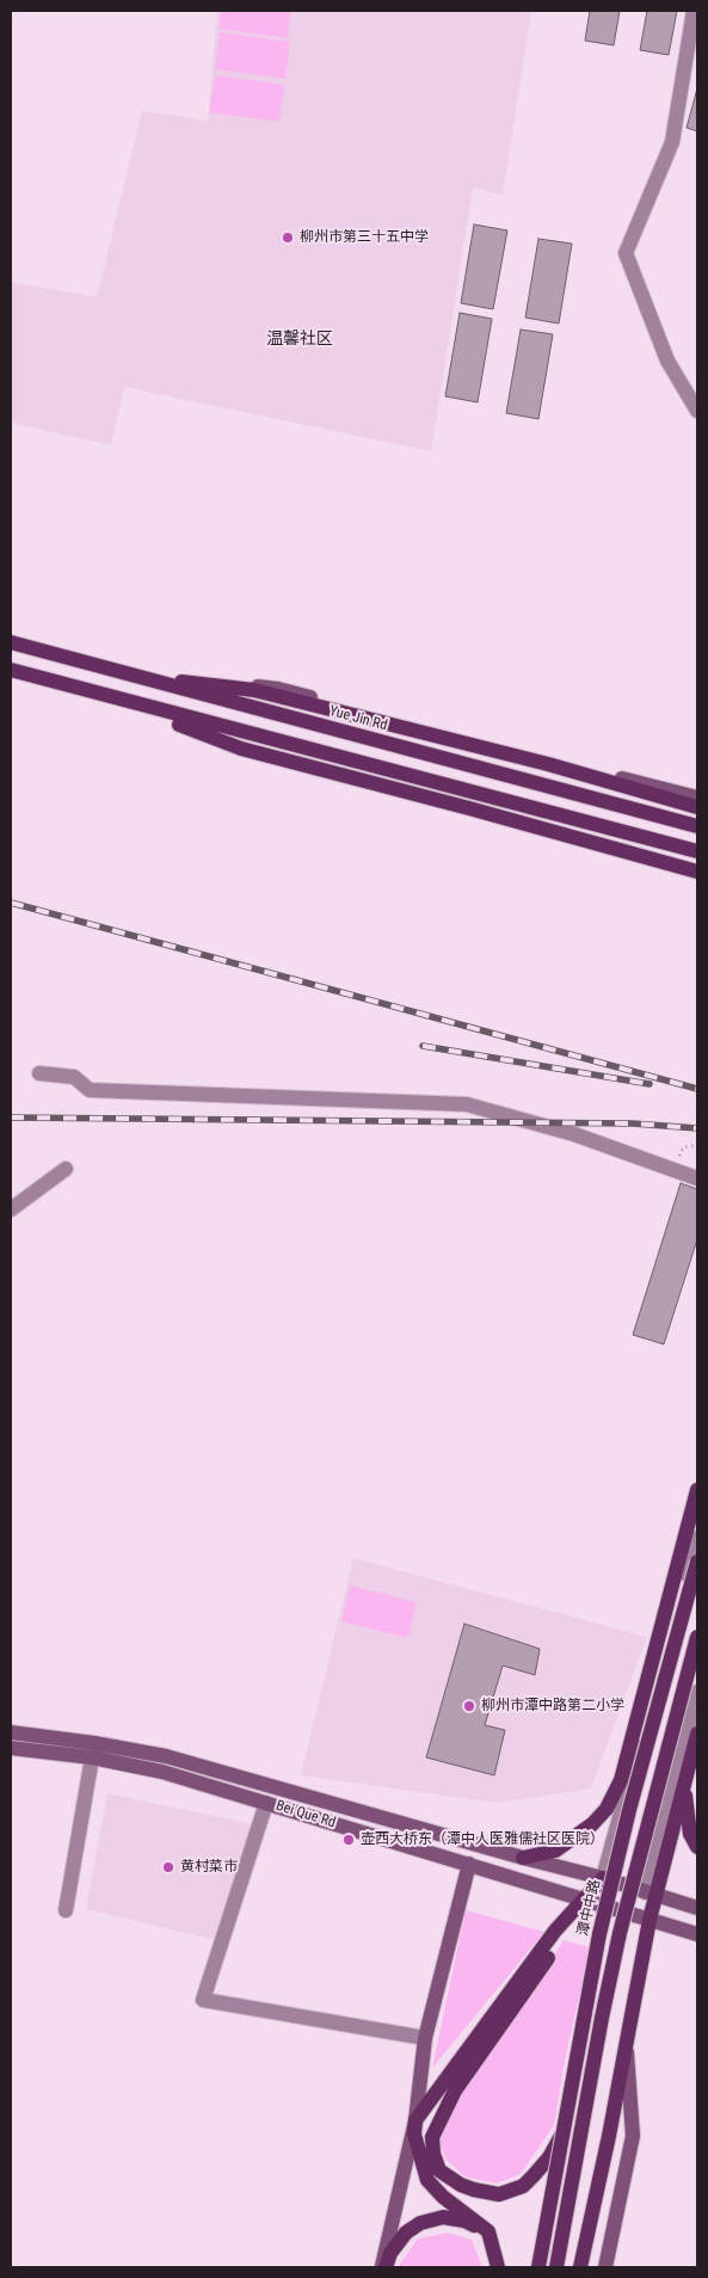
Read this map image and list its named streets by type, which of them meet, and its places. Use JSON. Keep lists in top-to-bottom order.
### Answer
{
  "streets": {
    "main road": ["Yue Jin Rd", "潭中中路"],
    "street": ["Bei Que Rd"]
  },
  "districts": ["温馨社区"],
  "places": [
    "柳州市第三十五中学",
    "柳州市潭中路第二小学",
    "壶西大桥东（潭中人医雅儒社区医院）",
    "黄村菜市"
  ]
}
